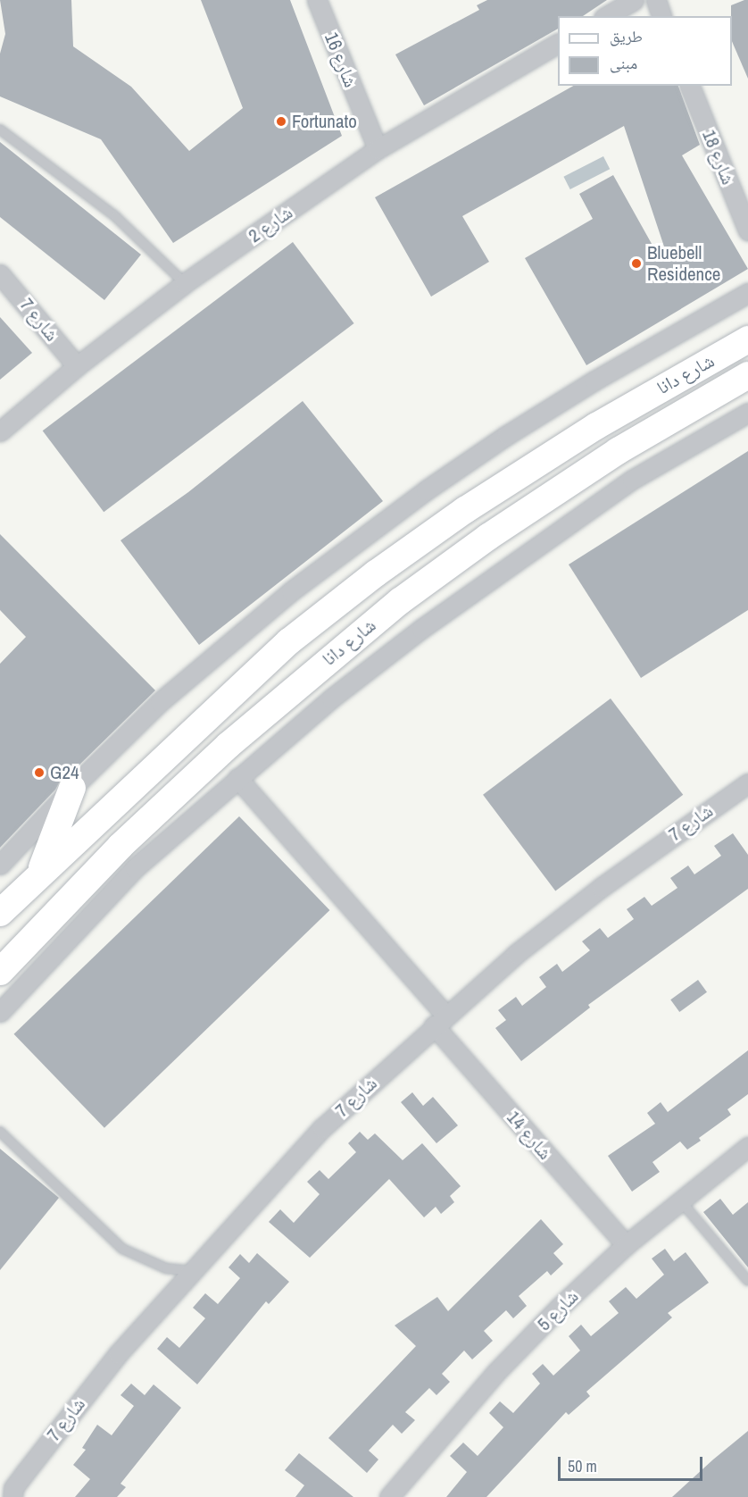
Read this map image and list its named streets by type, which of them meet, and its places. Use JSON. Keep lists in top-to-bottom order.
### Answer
{
  "streets": {
    "street": [
      "شارع 16",
      "شارع 18",
      "شارع 2",
      "شارع 7",
      "شارع دانا",
      "شارع 14",
      "شارع 5"
    ]
  },
  "crossings": [
    ["شارع 16", "شارع 2"],
    ["شارع 2", "شارع 7"],
    ["شارع 7", "شارع 14"],
    ["شارع 14", "شارع 5"]
  ],
  "places": ["Fortunato", "Bluebell Residence", "G24"],
  "legend": ["طريق", "مبنى"],
  "scale_bar": "50 m"
}
